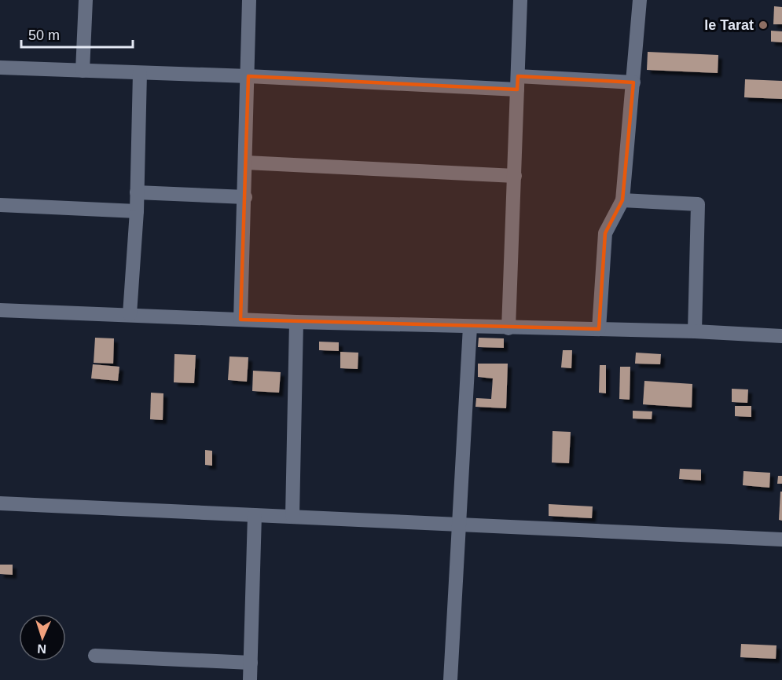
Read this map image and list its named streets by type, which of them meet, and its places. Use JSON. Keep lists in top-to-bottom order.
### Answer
{
  "places": ["le Tarat"],
  "scale_bar": "50 m",
  "north": "bottom"
}
